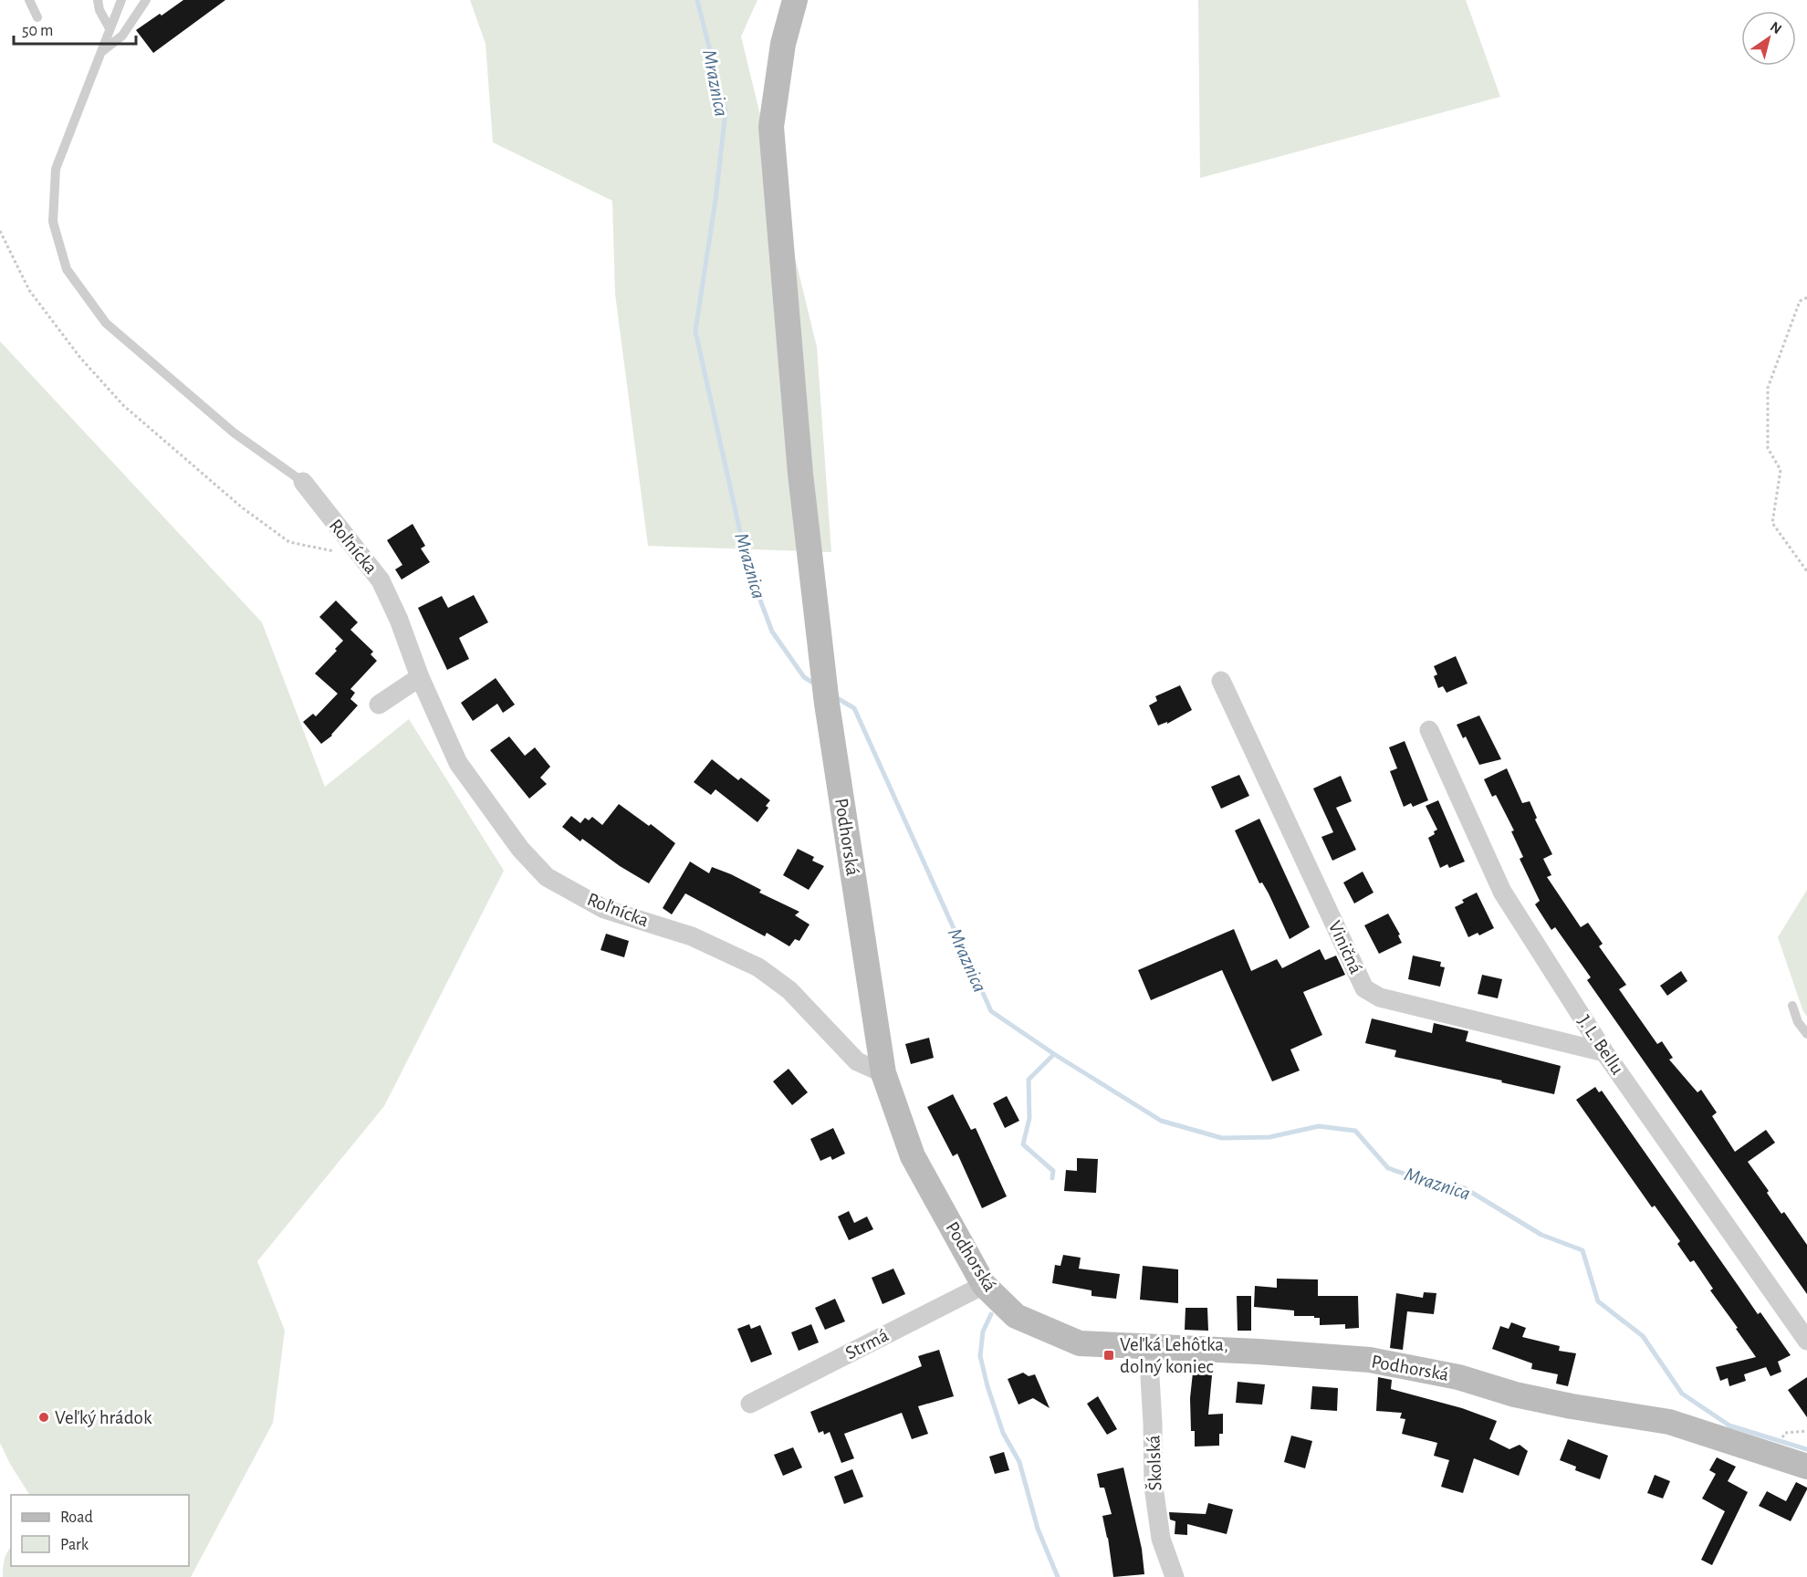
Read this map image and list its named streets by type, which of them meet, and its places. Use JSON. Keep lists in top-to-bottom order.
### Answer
{
  "streets": {
    "street": [
      "Roľnícka",
      "Podhorská",
      "Viničná",
      "J. L. Bellu",
      "Strmá",
      "Školská"
    ]
  },
  "crossings": [
    ["Roľnícka", "Podhorská"],
    ["Podhorská", "Strmá"],
    ["Podhorská", "Školská"],
    ["Viničná", "J. L. Bellu"]
  ],
  "water": ["Mraznica"],
  "places": {
    "transit": ["Veľká Lehôtka, dolný koniec"],
    "other": ["Veľký hrádok"]
  },
  "legend": ["Road", "Park"],
  "scale_bar": "50 m",
  "north": "top right"
}
